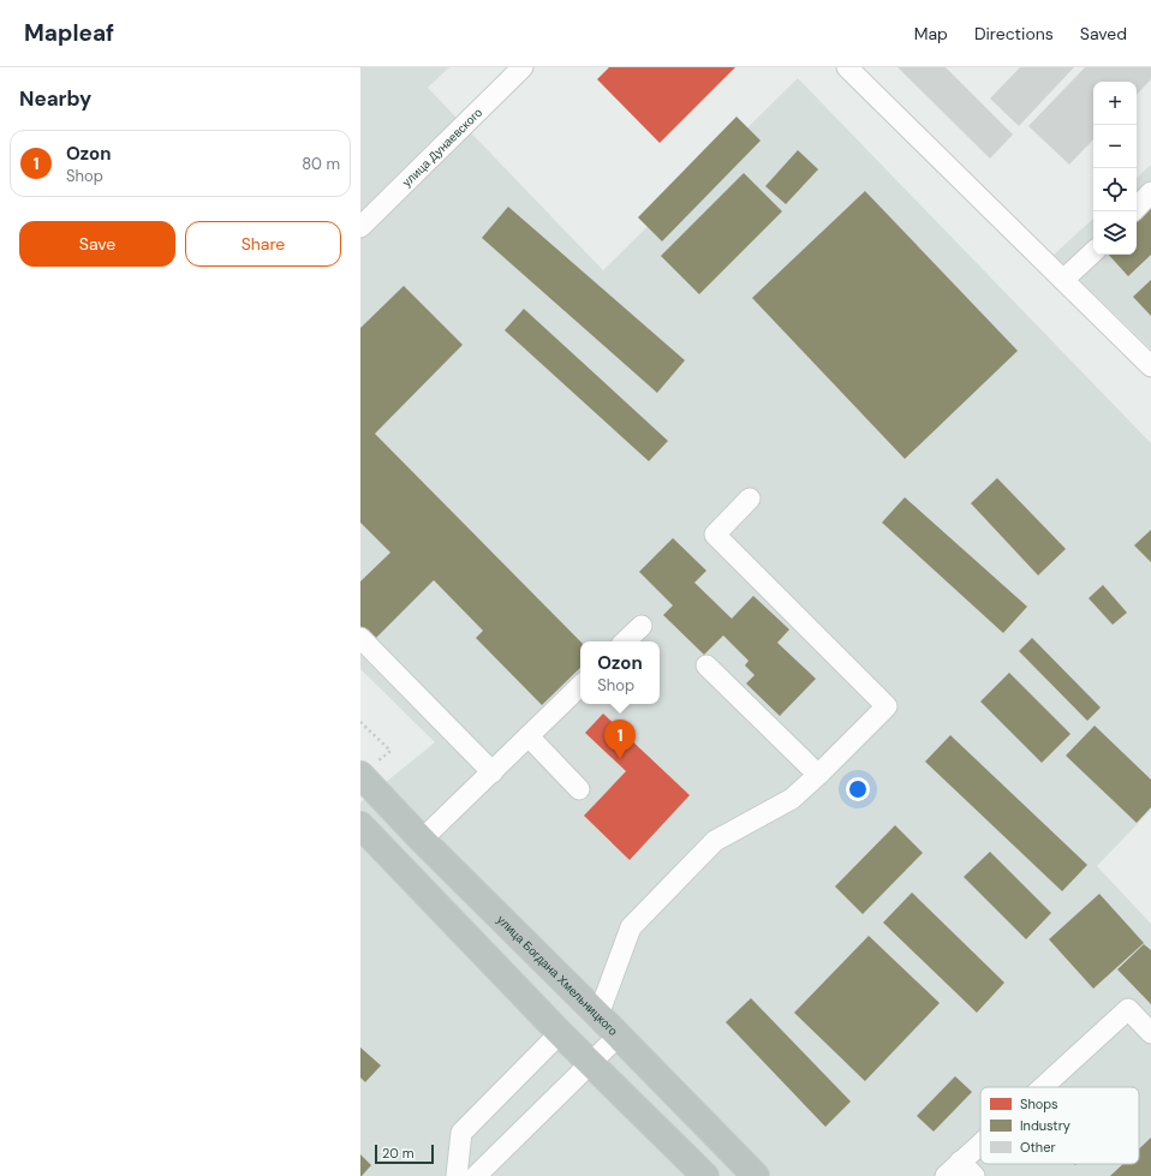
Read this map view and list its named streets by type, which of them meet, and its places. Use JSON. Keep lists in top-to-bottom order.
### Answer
{
  "streets": {
    "highway": ["улица Богдана Хмельницкого"],
    "street": ["улица Дунаевского"]
  },
  "legend": ["Shops", "Industry", "Other"],
  "scale_bar": "20 m",
  "page": {
    "header": "Mapleaf",
    "nav": ["Map", "Directions", "Saved"],
    "heading": "Nearby",
    "map_buttons": ["+", "−"],
    "list": [
      {
        "mark": "1",
        "name": "Ozon",
        "note": "Shop",
        "value": "80 m"
      }
    ],
    "buttons": ["Save", "Share"],
    "popup": ["Ozon", "Shop"],
    "pins": "1",
    "scale": "20 m"
  }
}
